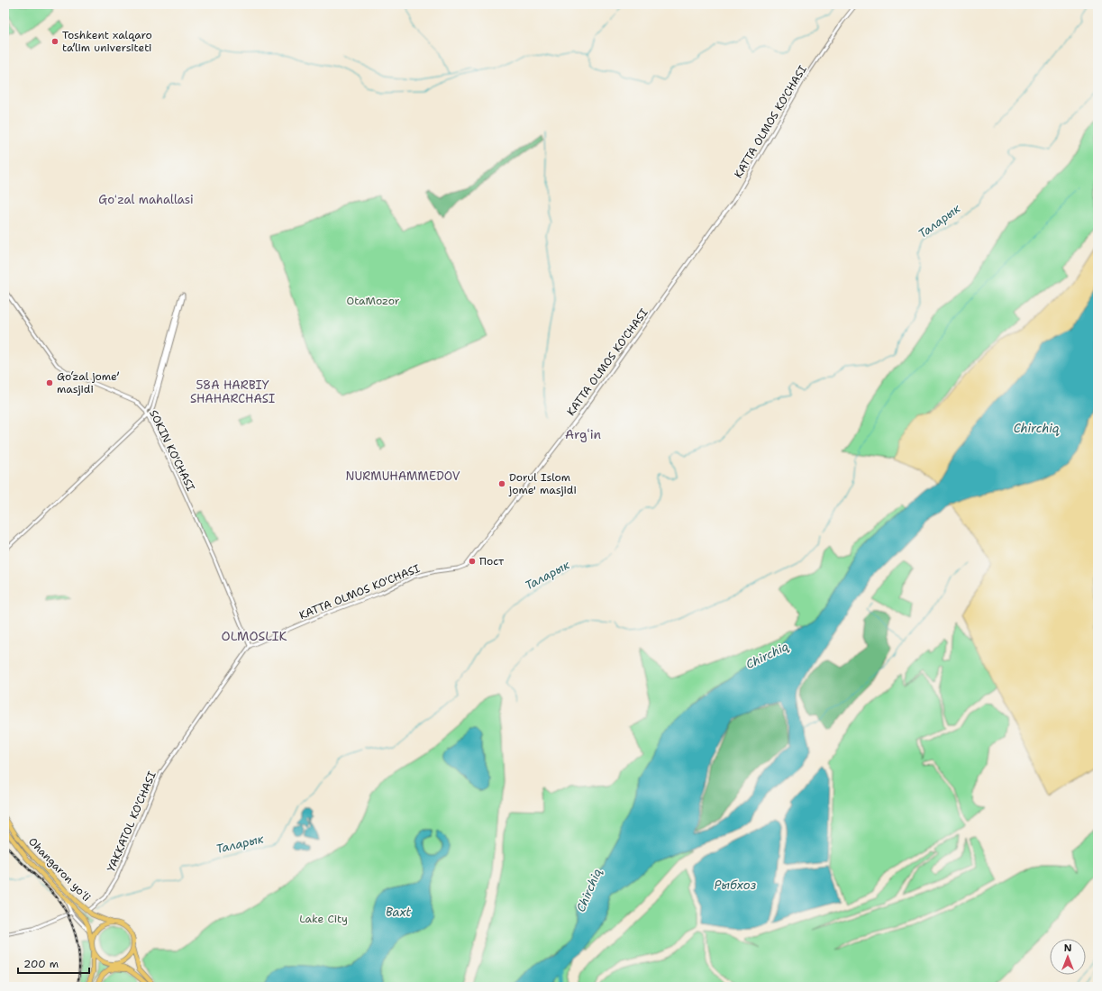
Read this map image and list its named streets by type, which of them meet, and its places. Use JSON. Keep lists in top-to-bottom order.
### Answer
{
  "streets": {
    "highway": ["Ohangaron yoʻli"],
    "street": ["KATTA OLMOS KO'CHASI", "SOKIN KO'CHASI", "YAKKATOL KO'CHASI"]
  },
  "crossings": [
    ["KATTA OLMOS KO'CHASI", "SOKIN KO'CHASI"],
    ["KATTA OLMOS KO'CHASI", "YAKKATOL KO'CHASI"],
    ["SOKIN KO'CHASI", "YAKKATOL KO'CHASI"],
    ["YAKKATOL KO'CHASI", "Ohangaron yoʻli"]
  ],
  "districts": [
    "Goʻzal mahallasi",
    "58A HARBIY SHAHARCHASI",
    "Argʻin",
    "NURMUHAMMEDOV",
    "OLMOSLIK"
  ],
  "water": [
    "Таларык",
    "Chirchiq",
    "Рыбхоз",
    "Baхt"
  ],
  "parks": ["OtaMozor", "Lake City"],
  "places": [
    "Toshkent xalqaro ta’lim universiteti",
    "Go‘zal jome’ masjidi",
    "Dorul Islom jome' masjidi",
    "Пост"
  ],
  "scale_bar": "200 m",
  "north": "top"
}
